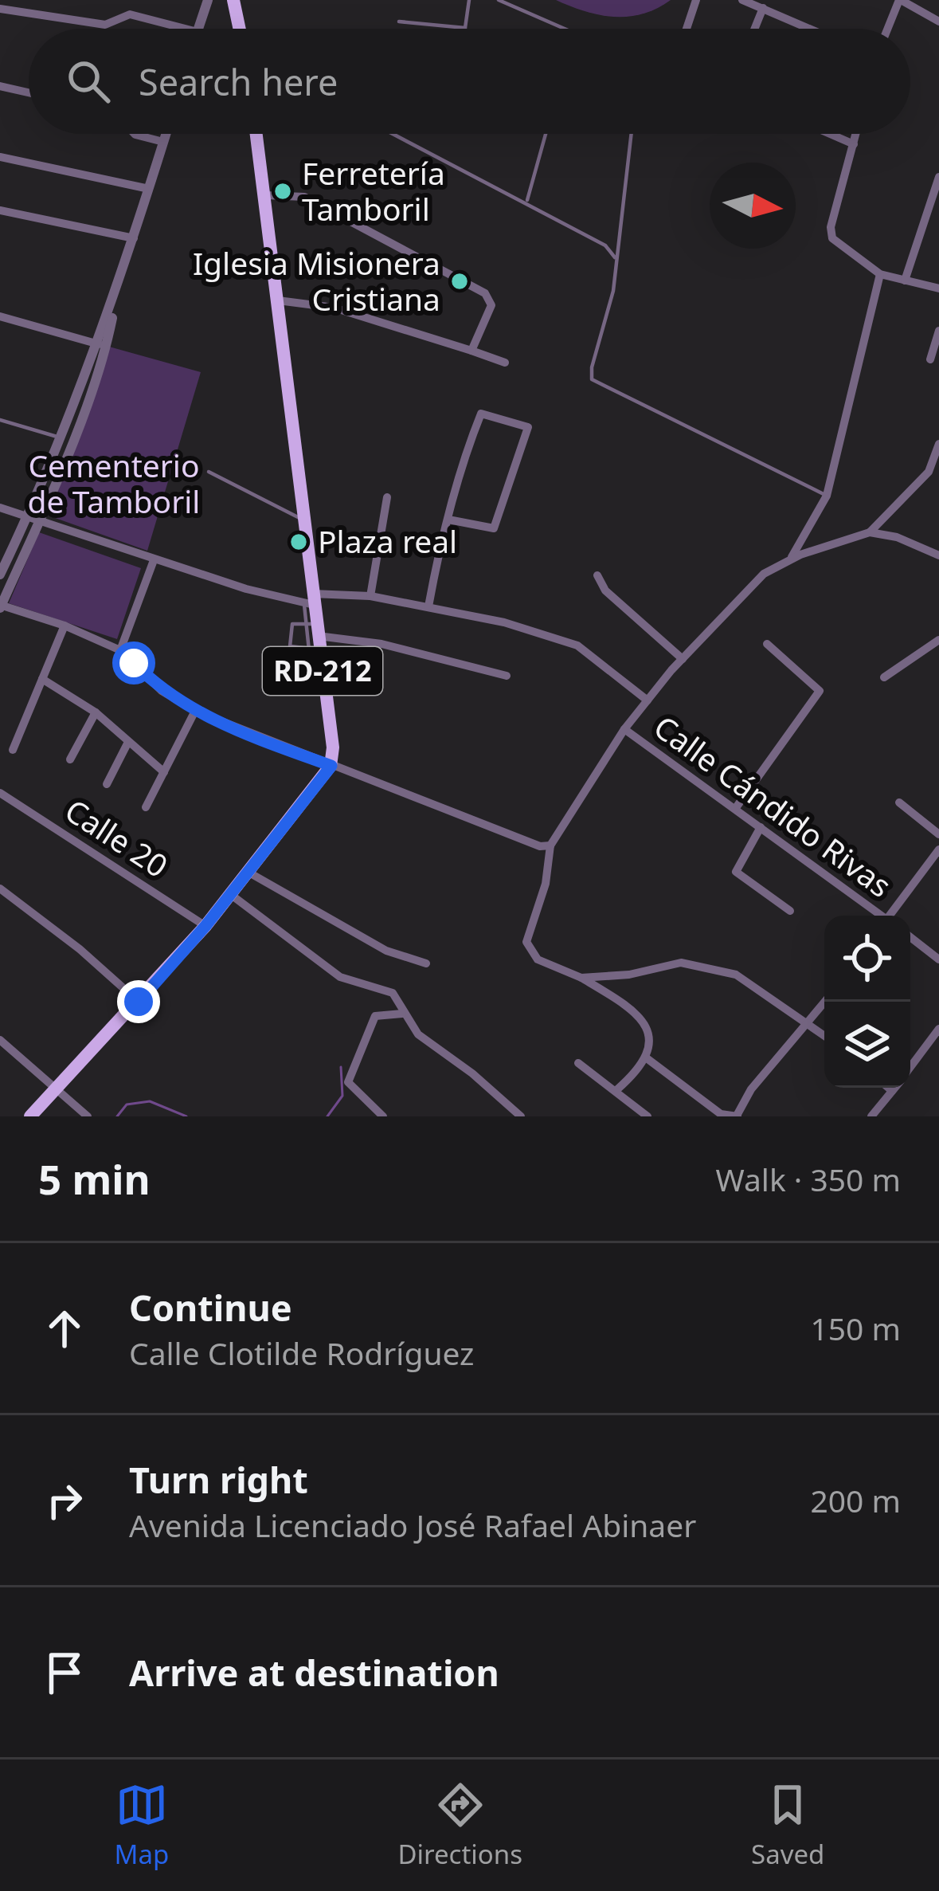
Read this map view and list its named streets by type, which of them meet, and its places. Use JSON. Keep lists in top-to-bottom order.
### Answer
{
  "streets": {
    "main road": ["RD-212"],
    "street": ["Calle Cándido Rivas", "Calle 20"]
  },
  "parks": ["Cementerio de Tamboril"],
  "places": ["Ferretería Tamboril", "Iglesia Misionera Cristiana", "Plaza real"],
  "north": "right",
  "page": {
    "search": "Search here",
    "heading": ["5 min", "Walk · 350 m"],
    "list": [
      ["Continue", "Calle Clotilde Rodríguez", "150 m"],
      ["Turn right", "Avenida Licenciado José Rafael Abinaer", "200 m"],
      "Arrive at destination"
    ],
    "nav": ["Map", "Directions", "Saved"]
  }
}
